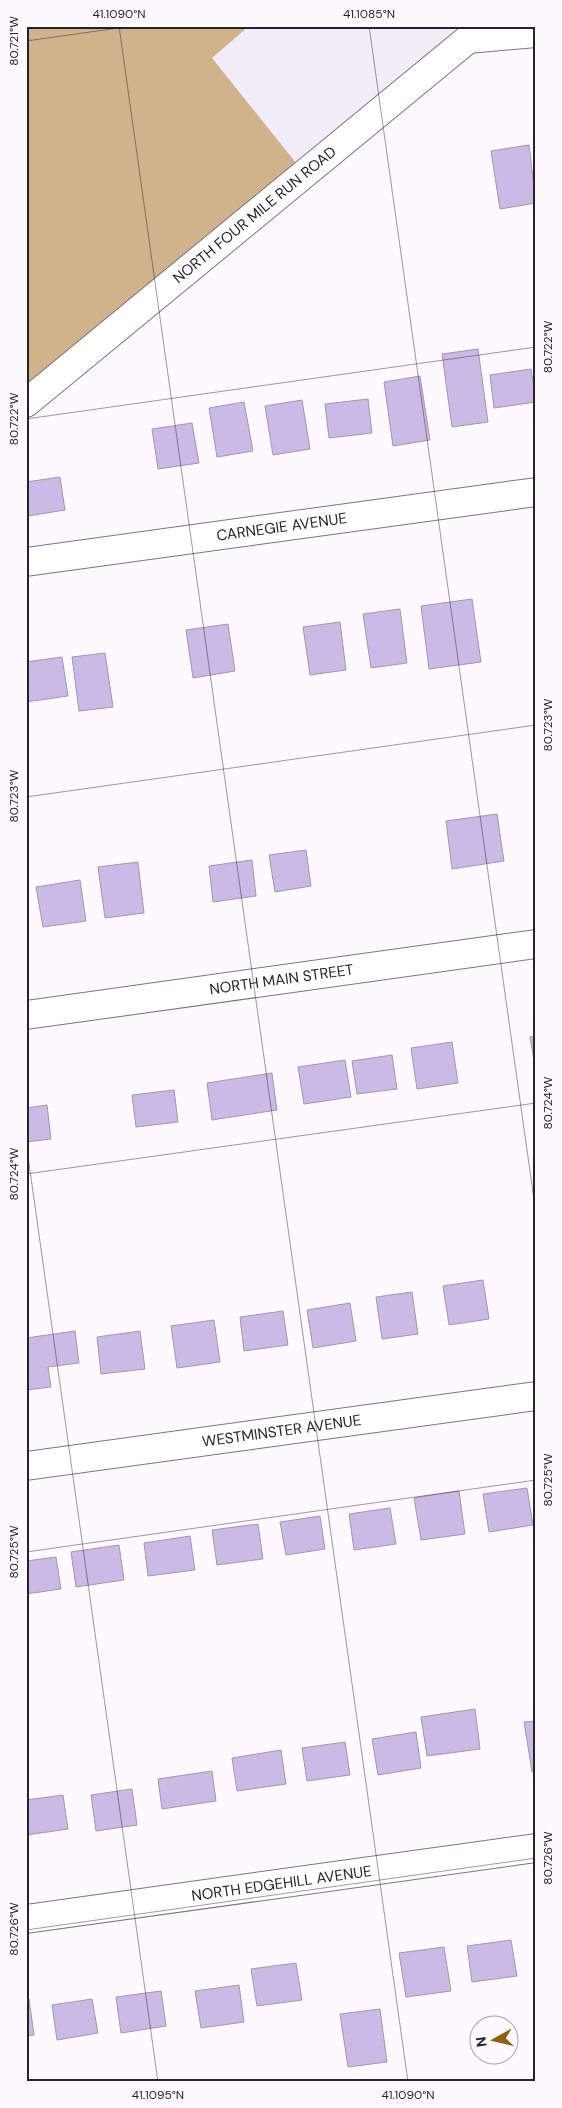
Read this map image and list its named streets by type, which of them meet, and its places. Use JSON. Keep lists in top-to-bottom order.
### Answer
{
  "streets": {
    "street": [
      "NORTH FOUR MILE RUN ROAD",
      "CARNEGIE AVENUE",
      "NORTH MAIN STREET",
      "WESTMINSTER AVENUE",
      "NORTH EDGEHILL AVENUE"
    ]
  },
  "north": "left",
  "coordinates": [
    "41.1090°N",
    "41.1085°N",
    "80.721°W",
    "80.722°W",
    "80.723°W",
    "80.724°W",
    "80.725°W",
    "80.726°W",
    "41.1095°N"
  ]
}
